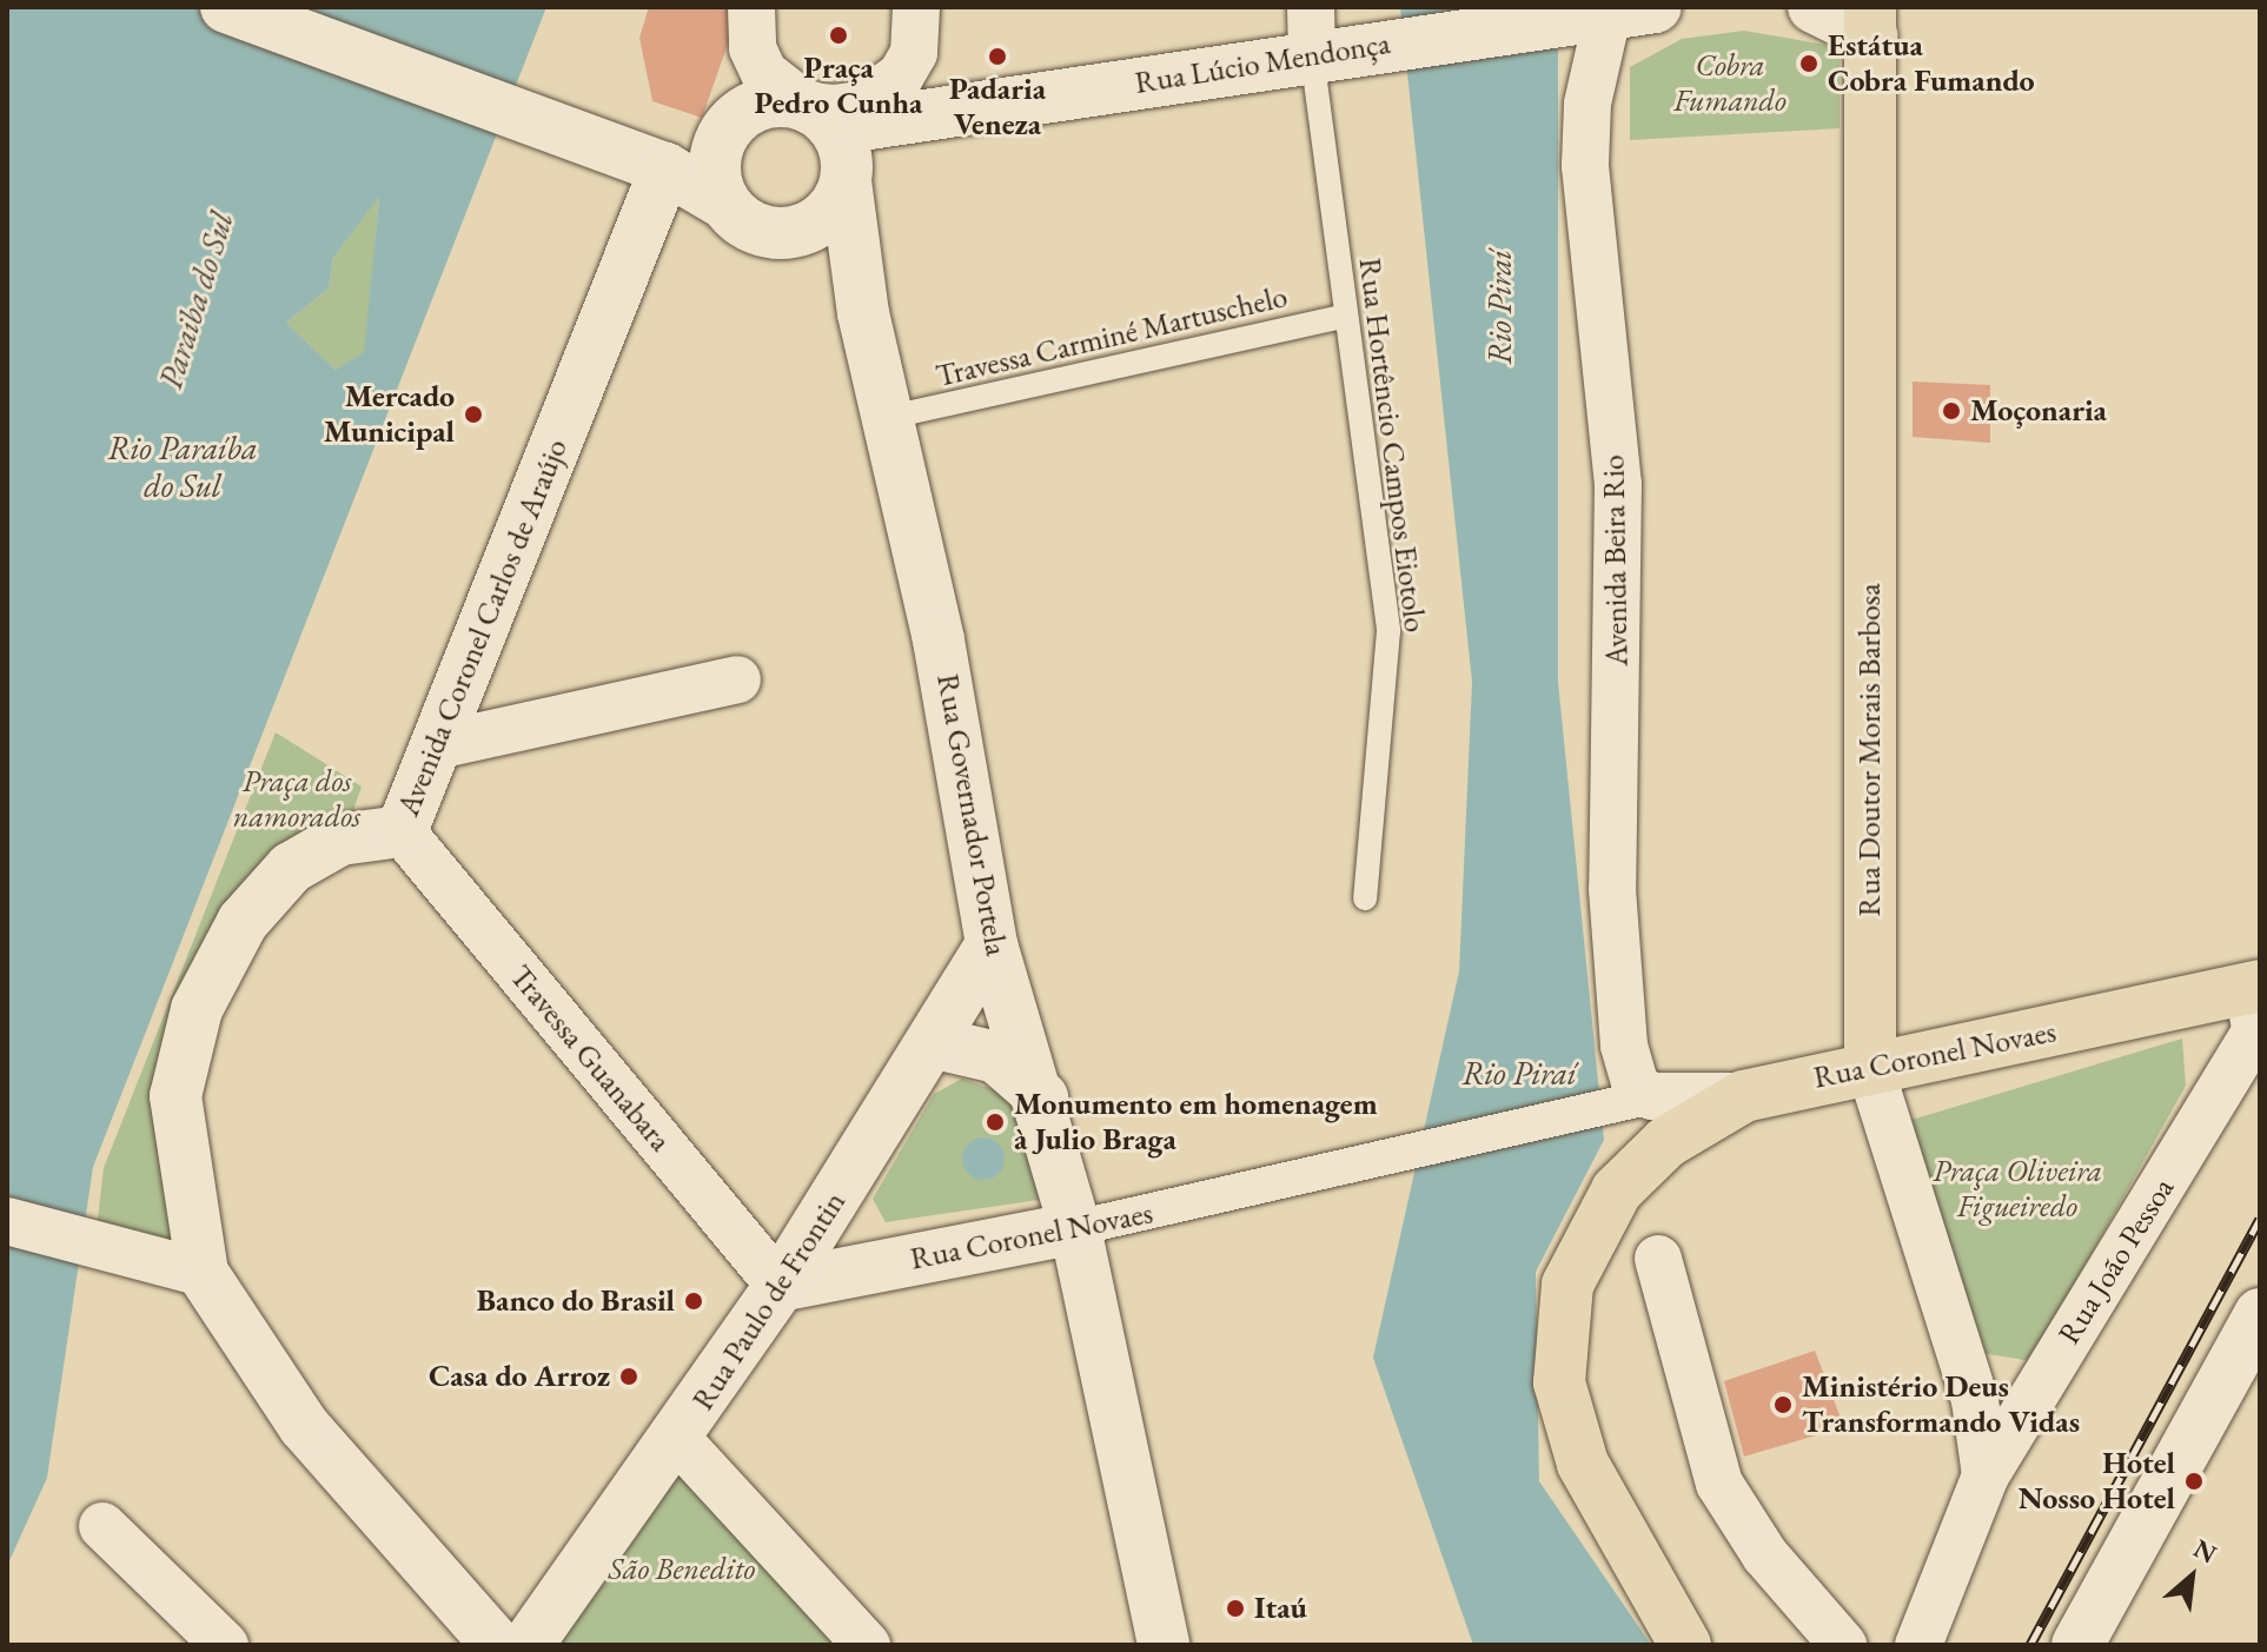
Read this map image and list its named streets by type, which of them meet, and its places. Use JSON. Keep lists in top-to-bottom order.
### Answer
{
  "streets": {
    "main road": ["Rua Doutor Morais Barbosa", "Rua Coronel Novaes"],
    "street": [
      "Rua Lúcio Mendonça",
      "Avenida Beira Rio",
      "Avenida Coronel Carlos de Araújo",
      "Rua Governador Portela",
      "Travessa Guanabara",
      "Rua João Pessoa",
      "Rua Paulo de Frontin"
    ],
    "lane": ["Travessa Carminé Martuschelo", "Rua Hortêncio Campos Eiotolo"]
  },
  "crossings": [
    ["Rua Lúcio Mendonça", "Rua Hortêncio Campos Eiotolo"],
    ["Rua Lúcio Mendonça", "Avenida Beira Rio"],
    ["Rua Lúcio Mendonça", "Rua Governador Portela"],
    ["Travessa Carminé Martuschelo", "Rua Hortêncio Campos Eiotolo"],
    ["Travessa Carminé Martuschelo", "Rua Governador Portela"],
    ["Avenida Beira Rio", "Rua Coronel Novaes"],
    ["Avenida Coronel Carlos de Araújo", "Travessa Guanabara"],
    ["Rua Doutor Morais Barbosa", "Rua Coronel Novaes"],
    ["Rua Doutor Morais Barbosa", "Rua João Pessoa"],
    ["Rua Governador Portela", "Rua Coronel Novaes"],
    ["Rua Governador Portela", "Rua Paulo de Frontin"],
    ["Rua Coronel Novaes", "Travessa Guanabara"],
    ["Rua Coronel Novaes", "Rua João Pessoa"],
    ["Rua Coronel Novaes", "Rua Paulo de Frontin"],
    ["Travessa Guanabara", "Rua Paulo de Frontin"]
  ],
  "water": ["Paraiba do Sul", "Rio Piraí", "Rio Paraíba do Sul"],
  "parks": [
    "Cobra Fumando",
    "Praça dos namorados",
    "Praça Oliveira Figueiredo",
    "São Benedito"
  ],
  "places": [
    "Praça Pedro Cunha",
    "Padaria Veneza",
    "Estátua Cobra Fumando",
    "Moçonaria",
    "Mercado Municipal",
    "Monumento em homenagem à Julio Braga",
    "Banco do Brasil",
    "Casa do Arroz",
    "Ministério Deus Transformando Vidas",
    "Hotel Nosso Hotel",
    "Itaú"
  ],
  "north": "top right"
}
